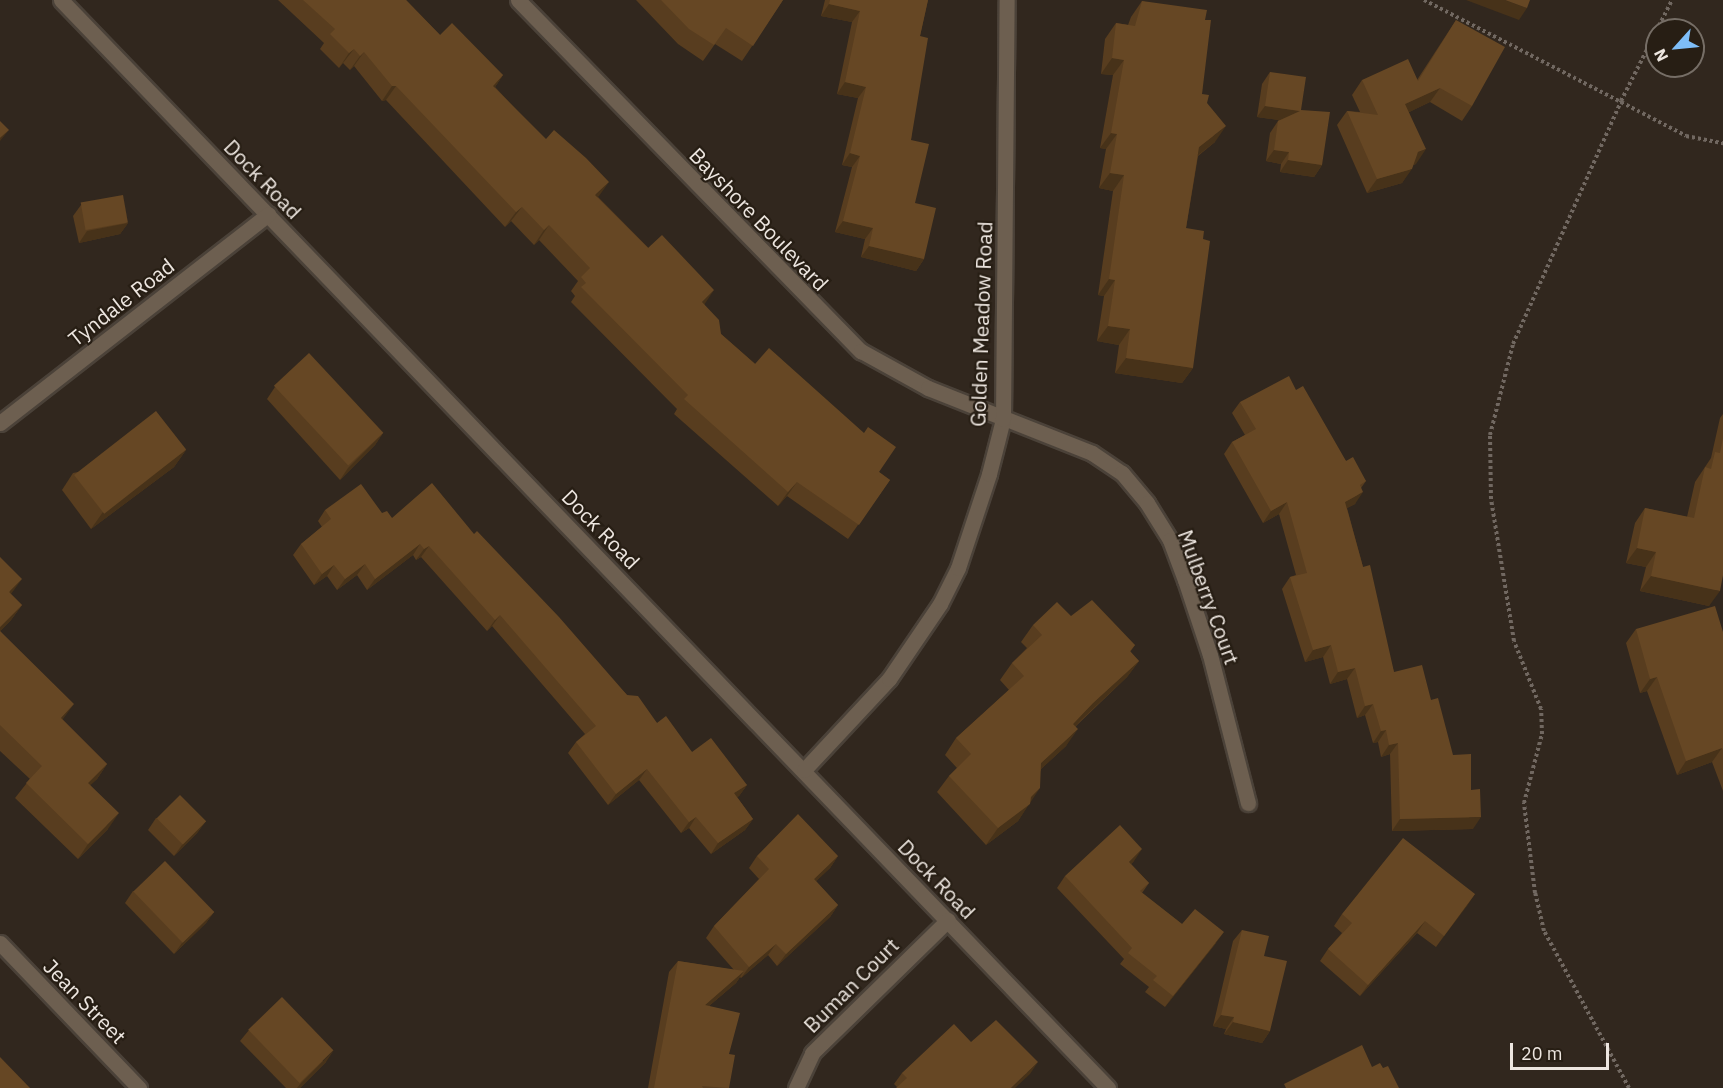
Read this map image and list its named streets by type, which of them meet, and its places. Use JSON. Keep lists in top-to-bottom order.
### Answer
{
  "streets": {
    "street": [
      "Dock Road",
      "Bayshore Boulevard",
      "Tyndale Road",
      "Golden Meadow Road",
      "Mulberry Court",
      "Buman Court",
      "Jean Street"
    ]
  },
  "crossings": [
    ["Dock Road", "Tyndale Road"],
    ["Dock Road", "Golden Meadow Road"],
    ["Dock Road", "Buman Court"],
    ["Bayshore Boulevard", "Golden Meadow Road"],
    ["Bayshore Boulevard", "Mulberry Court"],
    ["Golden Meadow Road", "Mulberry Court"]
  ],
  "scale_bar": "20 m",
  "north": "bottom left"
}
